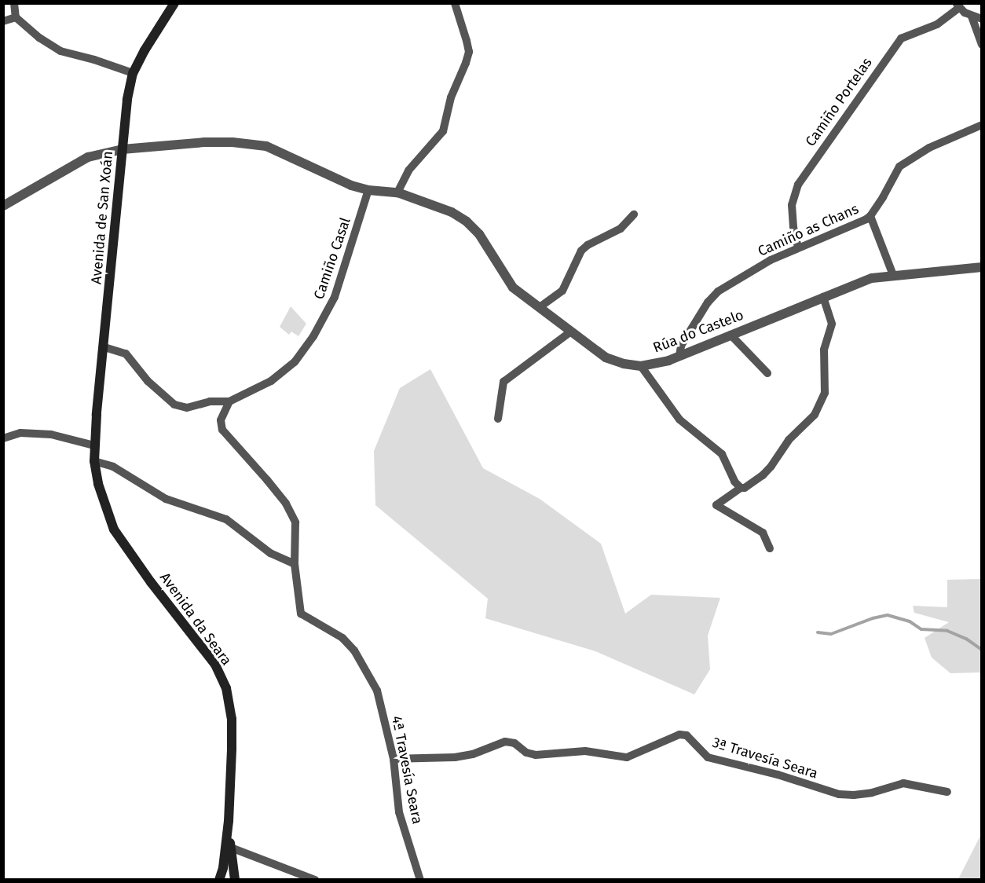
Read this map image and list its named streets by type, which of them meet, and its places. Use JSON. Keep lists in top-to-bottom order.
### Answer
{
  "streets": {
    "main road": ["Avenida de San Xoán", "Avenida da Seara"],
    "street": [
      "Camiño Portelas",
      "Camiño as Chans",
      "Camiño Casal",
      "Rúa do Castelo",
      "3ª Travesía Seara",
      "4ª Travesía Seara"
    ]
  },
  "crossings": [
    ["Camiño Portelas", "Camiño as Chans"],
    ["Avenida de San Xoán", "Rúa do Castelo"],
    ["Avenida de San Xoán", "Avenida da Seara"],
    ["Camiño as Chans", "Rúa do Castelo"],
    ["Camiño Casal", "Rúa do Castelo"],
    ["3ª Travesía Seara", "4ª Travesía Seara"]
  ]
}
